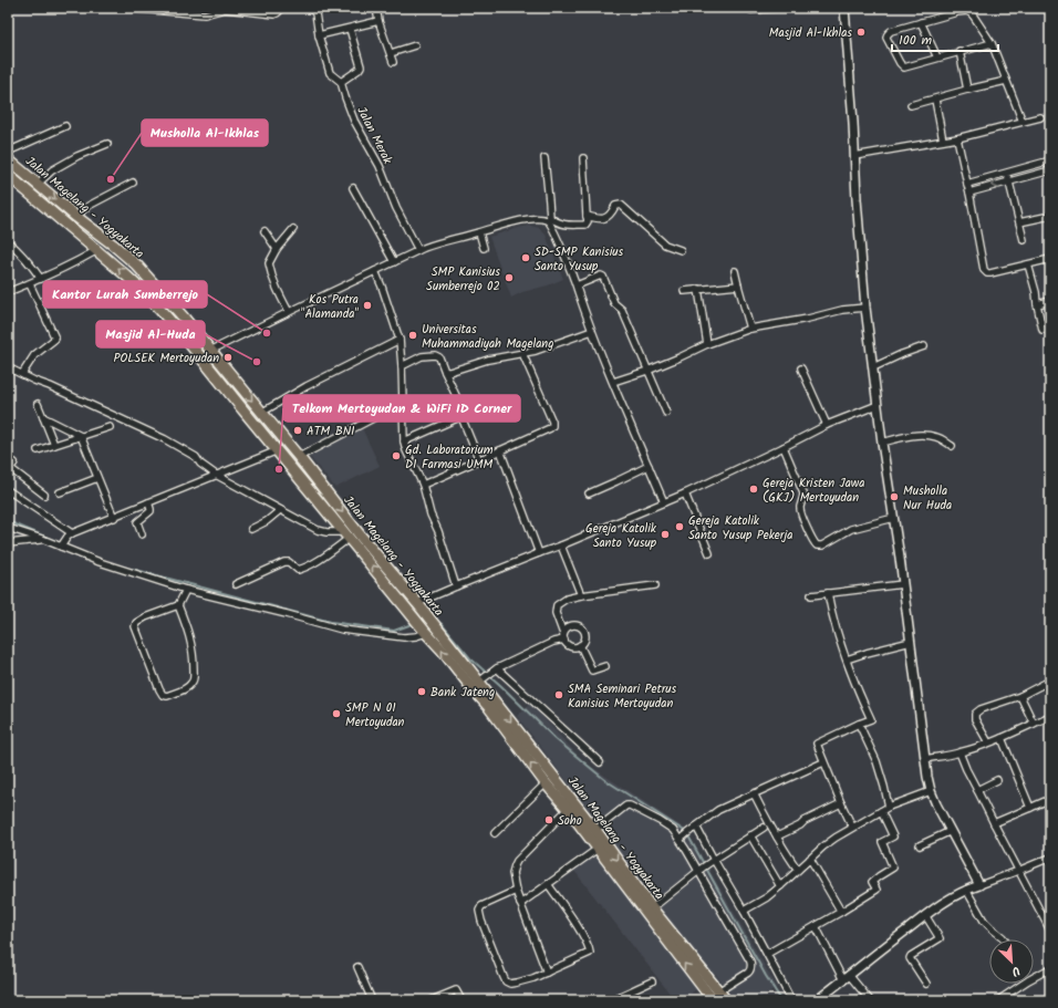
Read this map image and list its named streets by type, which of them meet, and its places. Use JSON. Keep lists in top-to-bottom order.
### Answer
{
  "streets": {
    "highway": ["Jalan Magelang - Yogyakarta"],
    "street": ["Jalan Merak"]
  },
  "places": [
    "Masjid Al-Ikhlas",
    "Musholla Al-Ikhlas",
    "SD-SMP Kanisius Santo Yusup",
    "SMP Kanisius Sumberrejo 02",
    "Kos Putra \"Alamanda\"",
    "Kantor Lurah Sumberrejo",
    "Universitas Muhammadiyah Magelang",
    "POLSEK Mertoyudan",
    "Masjid Al-Huda",
    "ATM BNI",
    "Gd. Laboratorium D1 Farmasi UMM",
    "Telkom Mertoyudan & WiFi ID Corner",
    "Gereja Kristen Jawa (GKJ) Mertoyudan",
    "Musholla Nur Huda",
    "Gereja Katolik Santo Yusup Pekerja",
    "Gereja Katolik Santo Yusup",
    "Bank Jateng",
    "SMA Seminari Petrus Kanisius Mertoyudan",
    "SMP N 01 Mertoyudan",
    "Soho"
  ],
  "scale_bar": "100 m",
  "north": "bottom right"
}
